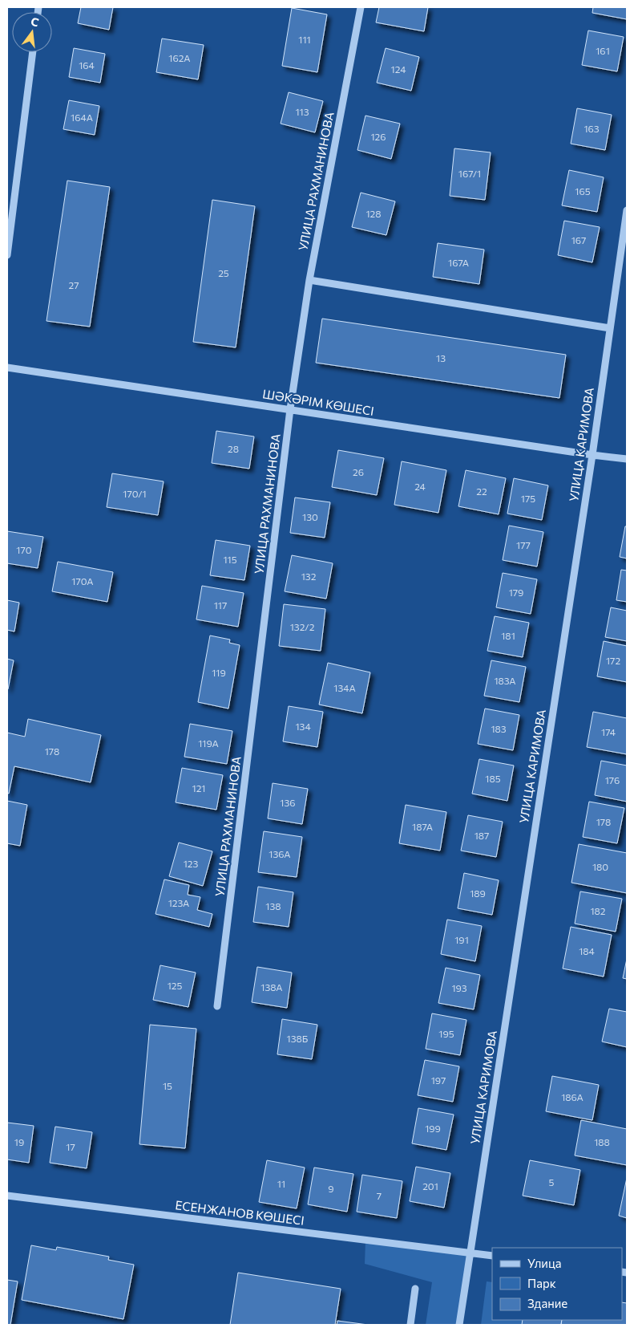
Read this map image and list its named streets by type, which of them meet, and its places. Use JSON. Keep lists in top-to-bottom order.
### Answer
{
  "streets": {
    "street": [
      "УЛИЦА РАХМАНИНОВА",
      "ШӘКӘРІМ КӨШЕСІ",
      "УЛИЦА КАРИМОВА",
      "ЕСЕНЖАНОВ КӨШЕСІ"
    ]
  },
  "crossings": [
    ["УЛИЦА РАХМАНИНОВА", "ШӘКӘРІМ КӨШЕСІ"],
    ["ШӘКӘРІМ КӨШЕСІ", "УЛИЦА КАРИМОВА"],
    ["УЛИЦА КАРИМОВА", "ЕСЕНЖАНОВ КӨШЕСІ"]
  ],
  "house_numbers": [
    "111",
    "161",
    "162А",
    "164",
    "124",
    "113",
    "164А",
    "163",
    "126",
    "167/1",
    "165",
    "128",
    "167",
    "167А",
    "25",
    "27",
    "13",
    "28",
    "26",
    "24",
    "22",
    "170/1",
    "175",
    "130",
    "177",
    "170",
    "115",
    "132",
    "170А",
    "179",
    "117",
    "132/2",
    "181",
    "172",
    "119",
    "183А",
    "134А",
    "134",
    "183",
    "174",
    "119А",
    "178",
    "185",
    "176",
    "121",
    "136",
    "178",
    "187А",
    "187",
    "136А",
    "123",
    "180",
    "189",
    "123А",
    "138",
    "182",
    "191",
    "184",
    "125",
    "138А",
    "193",
    "195",
    "138Б",
    "197",
    "15",
    "186А",
    "199",
    "19",
    "188",
    "17",
    "5",
    "11",
    "201",
    "9",
    "7"
  ],
  "legend": ["Улица", "Парк", "Здание"],
  "north": "top"
}
